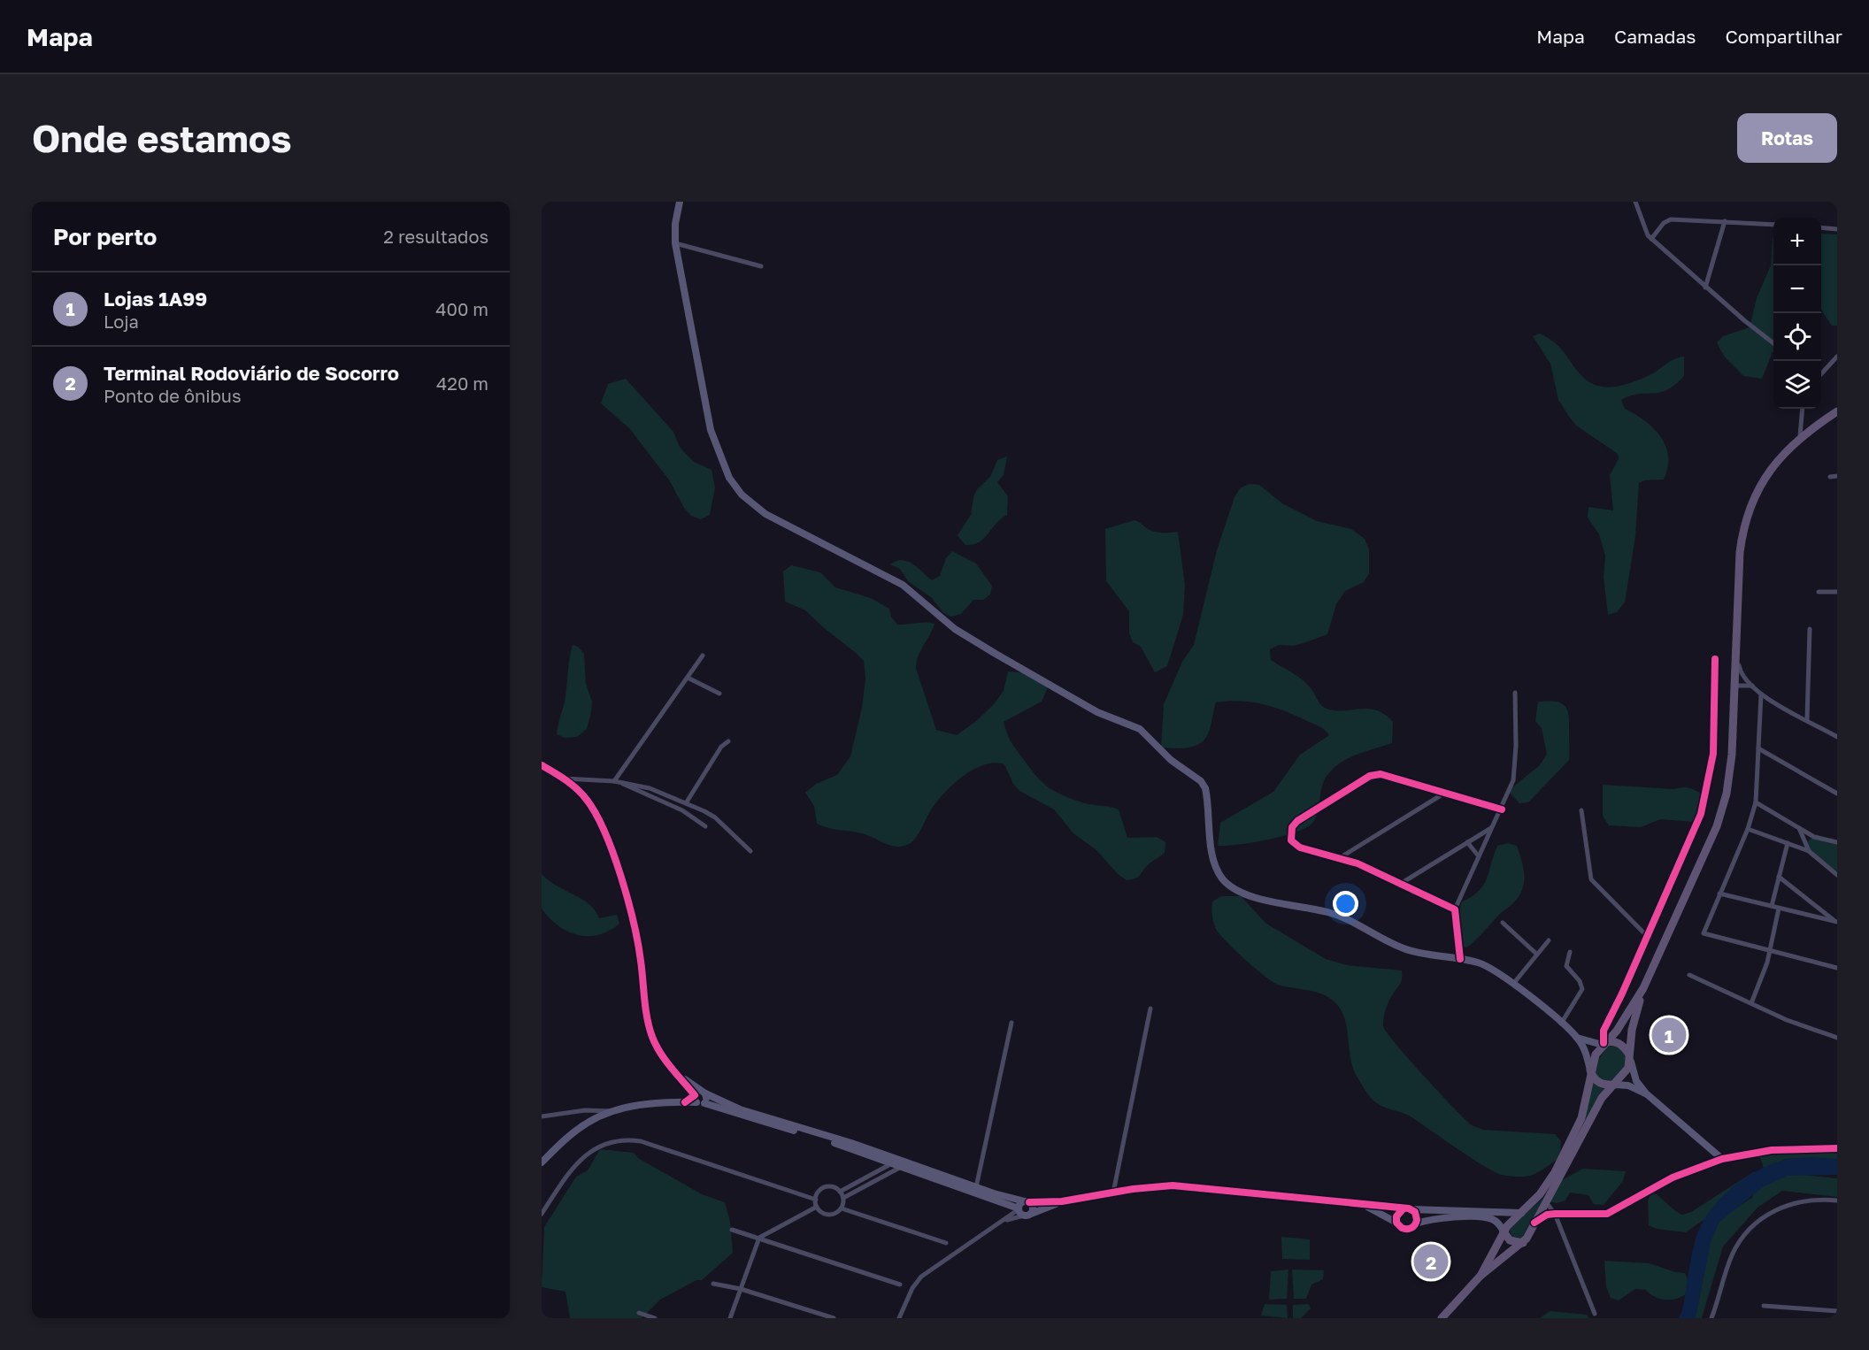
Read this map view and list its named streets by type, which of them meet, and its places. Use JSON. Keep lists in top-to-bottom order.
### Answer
{
  "page": {
    "header": "Mapa",
    "nav": ["Mapa", "Camadas", "Compartilhar"],
    "buttons": "Rotas",
    "title": "Onde estamos",
    "heading": ["Por perto", "2 resultados"],
    "map_buttons": ["+", "−"],
    "list": [
      {
        "mark": "1",
        "name": "Lojas 1A99",
        "note": "Loja",
        "value": "400 m"
      },
      {
        "mark": "2",
        "name": "Terminal Rodoviário de Socorro",
        "note": "Ponto de ônibus",
        "value": "420 m"
      }
    ],
    "pins": ["1", "2"]
  }
}
